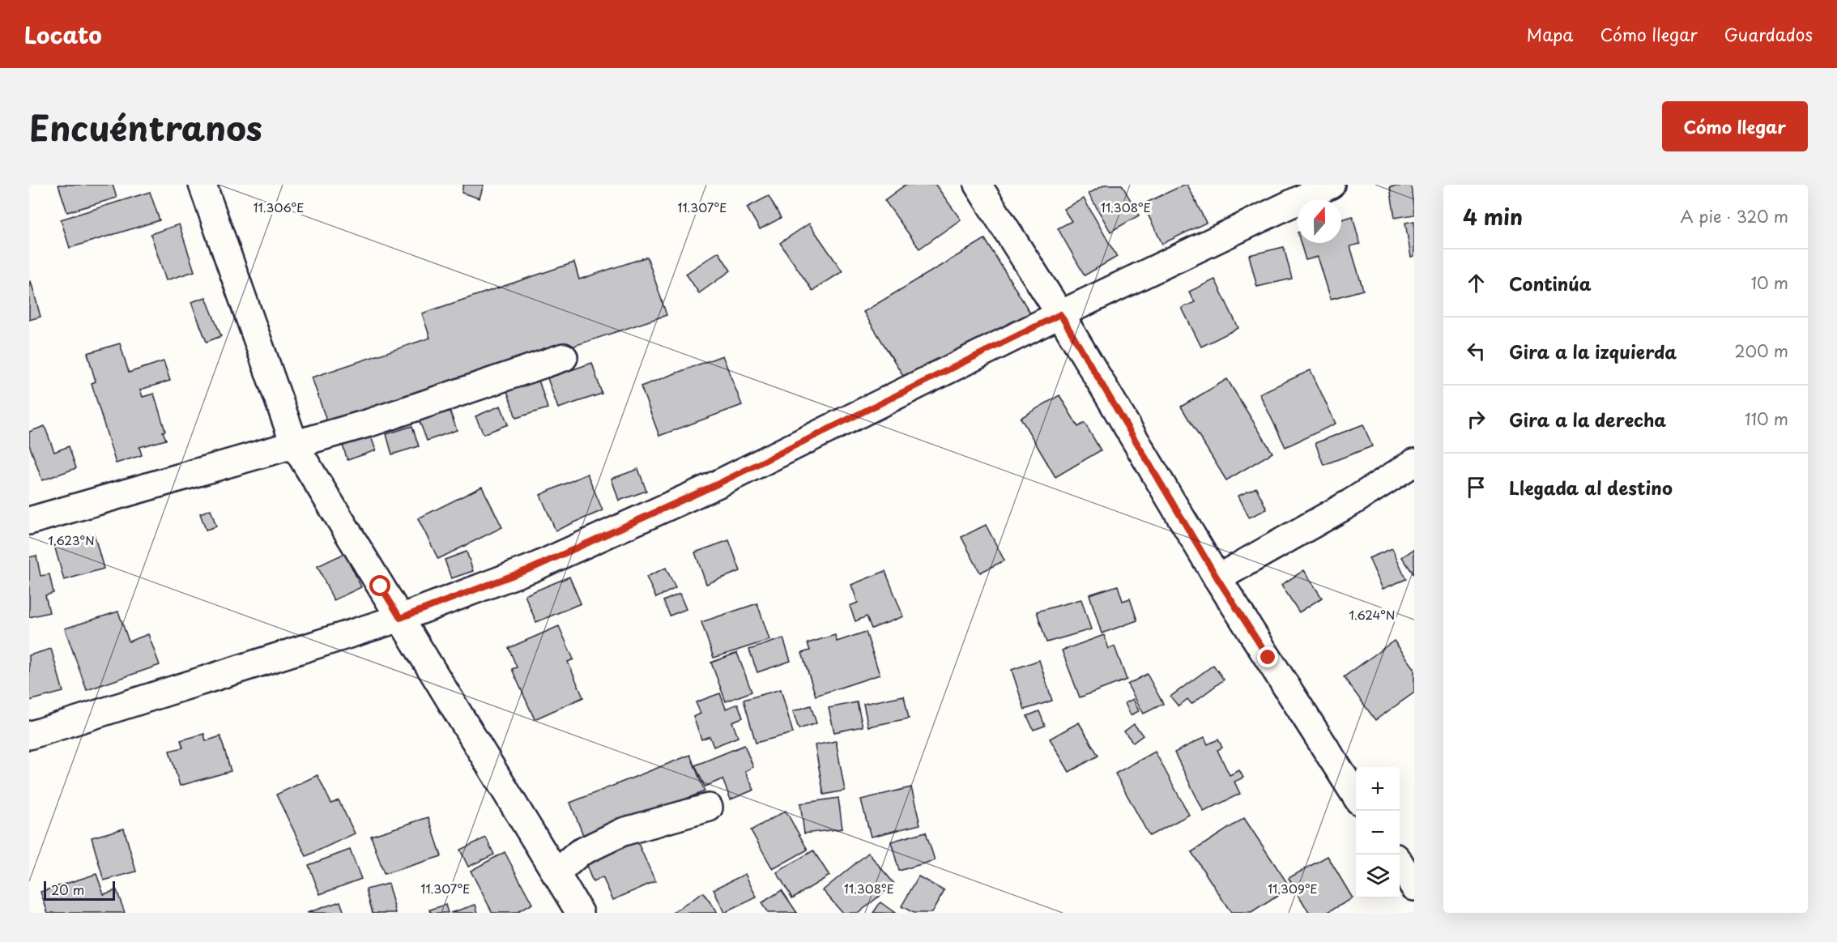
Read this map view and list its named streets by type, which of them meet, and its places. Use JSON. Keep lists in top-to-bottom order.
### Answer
{
  "scale_bar": "20 m",
  "north": "top",
  "page": {
    "header": "Locato",
    "nav": ["Mapa", "Cómo llegar", "Guardados"],
    "title": "Encuéntranos",
    "buttons": "Cómo llegar",
    "heading": ["4 min", "A pie · 320 m"],
    "list": [
      ["Continúa", "10 m"],
      ["Gira a la izquierda", "200 m"],
      ["Gira a la derecha", "110 m"],
      "Llegada al destino"
    ],
    "map_buttons": ["+", "−"],
    "scale": "20 m"
  },
  "coordinates": [
    "11.306°E",
    "11.307°E",
    "11.308°E",
    "1.623°N",
    "1.624°N",
    "11.309°E"
  ]
}
